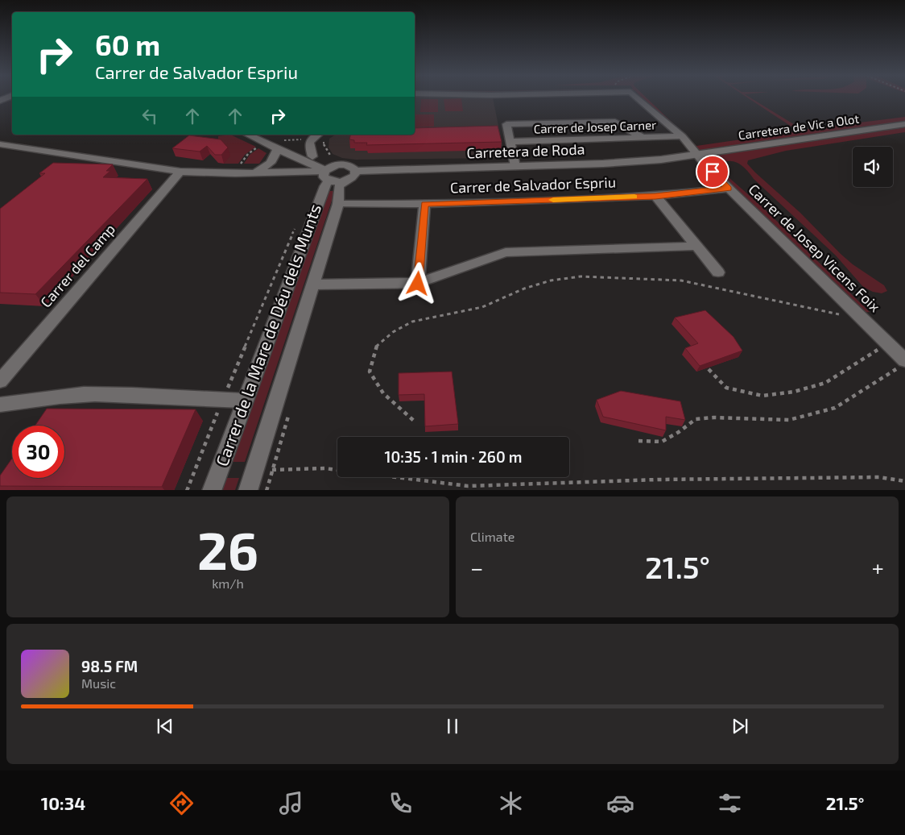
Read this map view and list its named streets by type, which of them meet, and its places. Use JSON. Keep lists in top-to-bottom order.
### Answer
{
  "streets": {
    "street": [
      "Carrer de Josep Carner",
      "Carretera de Vic a Olot",
      "Carretera de Roda",
      "Carrer de Salvador Espriu",
      "Carrer de Josep Vicens Foix",
      "Carrer del Camp",
      "Carrer de la Mare de Déu dels Munts"
    ]
  },
  "crossings": [
    ["Carrer de Josep Carner", "Carrer de Josep Vicens Foix"],
    ["Carretera de Vic a Olot", "Carretera de Roda"],
    ["Carretera de Vic a Olot", "Carrer de Josep Vicens Foix"],
    ["Carretera de Roda", "Carrer de Josep Vicens Foix"],
    ["Carrer de Salvador Espriu", "Carrer de Josep Vicens Foix"],
    ["Carrer de Salvador Espriu", "Carrer de la Mare de Déu dels Munts"]
  ],
  "page": {
    "turn": ["60 m", "Carrer de Salvador Espriu"],
    "limit": "30",
    "trip": "10:35 · 1 min · 260 m",
    "tile": [
      ["26", "km/h"],
      "Climate"
    ],
    "heat": ["−", "21.5°", "+"],
    "song": ["98.5 FM", "Music"],
    "tabs": ["10:34", "21.5°"]
  }
}
